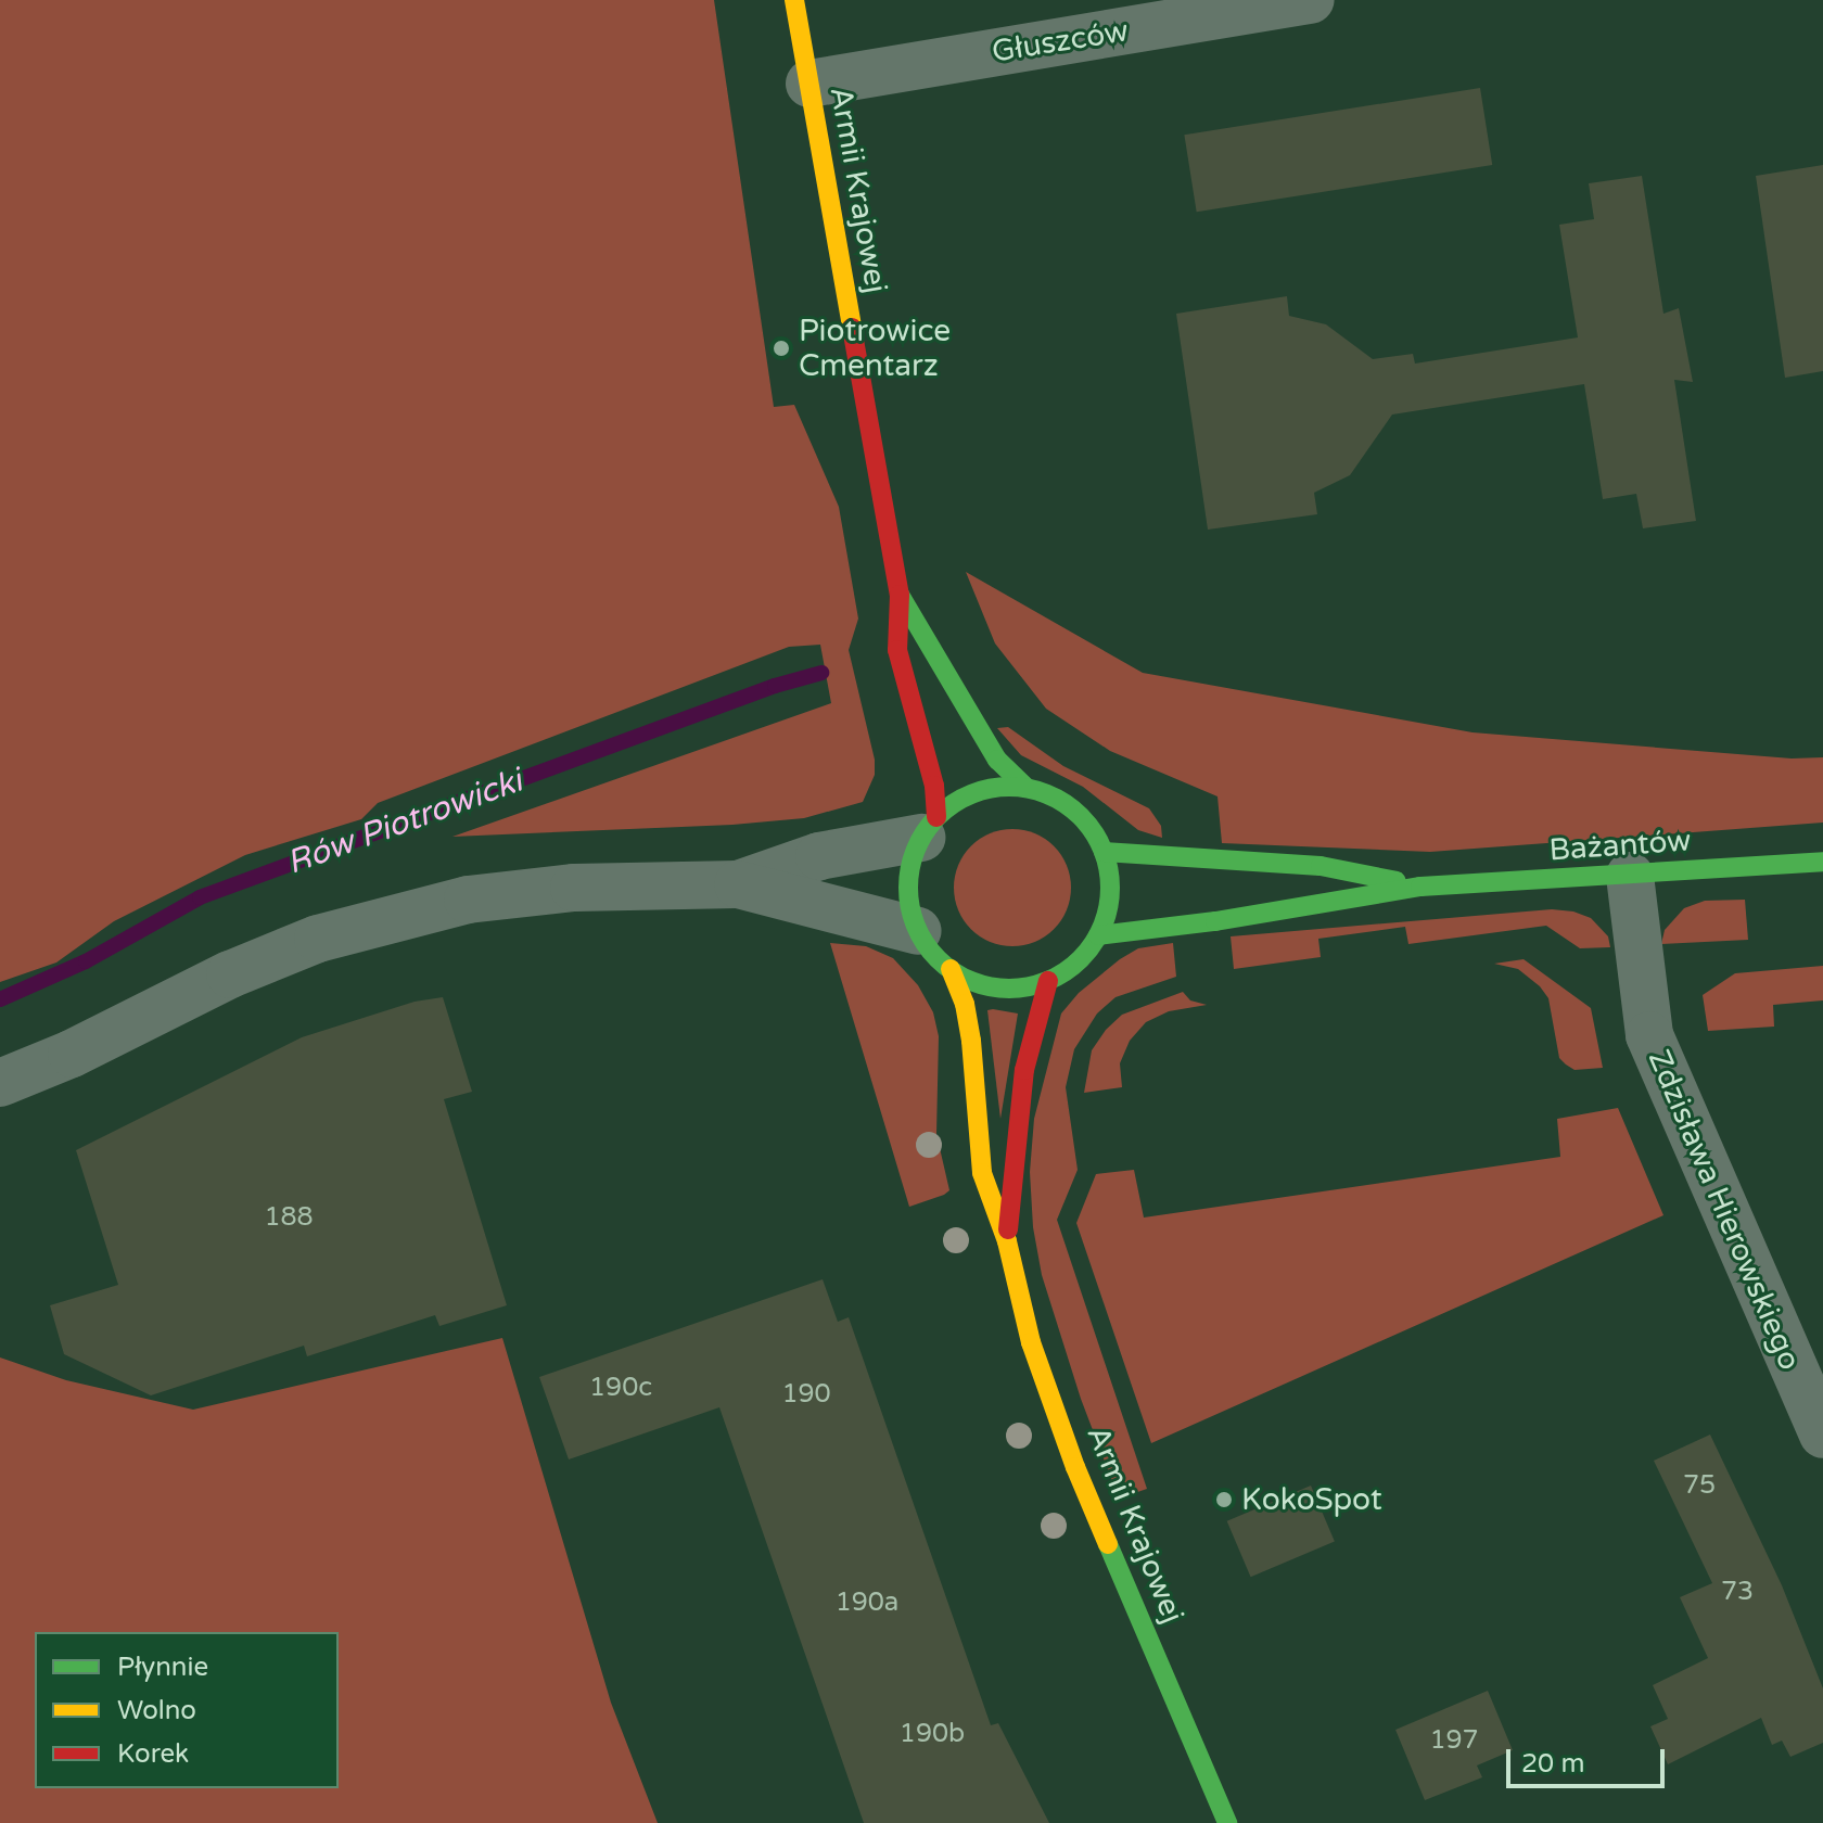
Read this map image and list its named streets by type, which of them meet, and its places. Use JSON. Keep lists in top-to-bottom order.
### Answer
{
  "streets": {
    "street": [
      "Głuszców",
      "Armii Krajowej",
      "Bażantów",
      "Zdzisława Hierowskiego"
    ]
  },
  "crossings": [
    ["Głuszców", "Armii Krajowej"],
    ["Armii Krajowej", "Bażantów"],
    ["Bażantów", "Zdzisława Hierowskiego"]
  ],
  "water": ["Rów Piotrowicki"],
  "places": ["Piotrowice Cmentarz", "KokoSpot"],
  "house_numbers": [
    "188",
    "190c",
    "190",
    "75",
    "73",
    "190a",
    "190b",
    "197"
  ],
  "legend": ["Płynnie", "Wolno", "Korek"],
  "scale_bar": "20 m"
}
